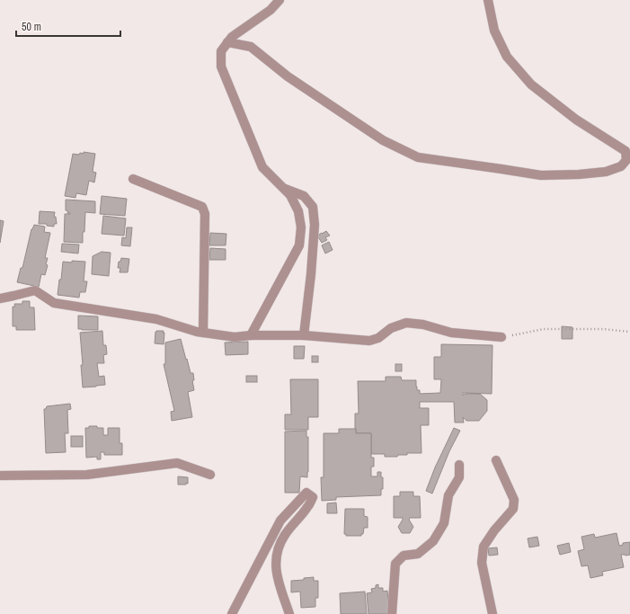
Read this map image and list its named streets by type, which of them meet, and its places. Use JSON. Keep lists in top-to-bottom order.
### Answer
{
  "scale_bar": "50 m"
}
